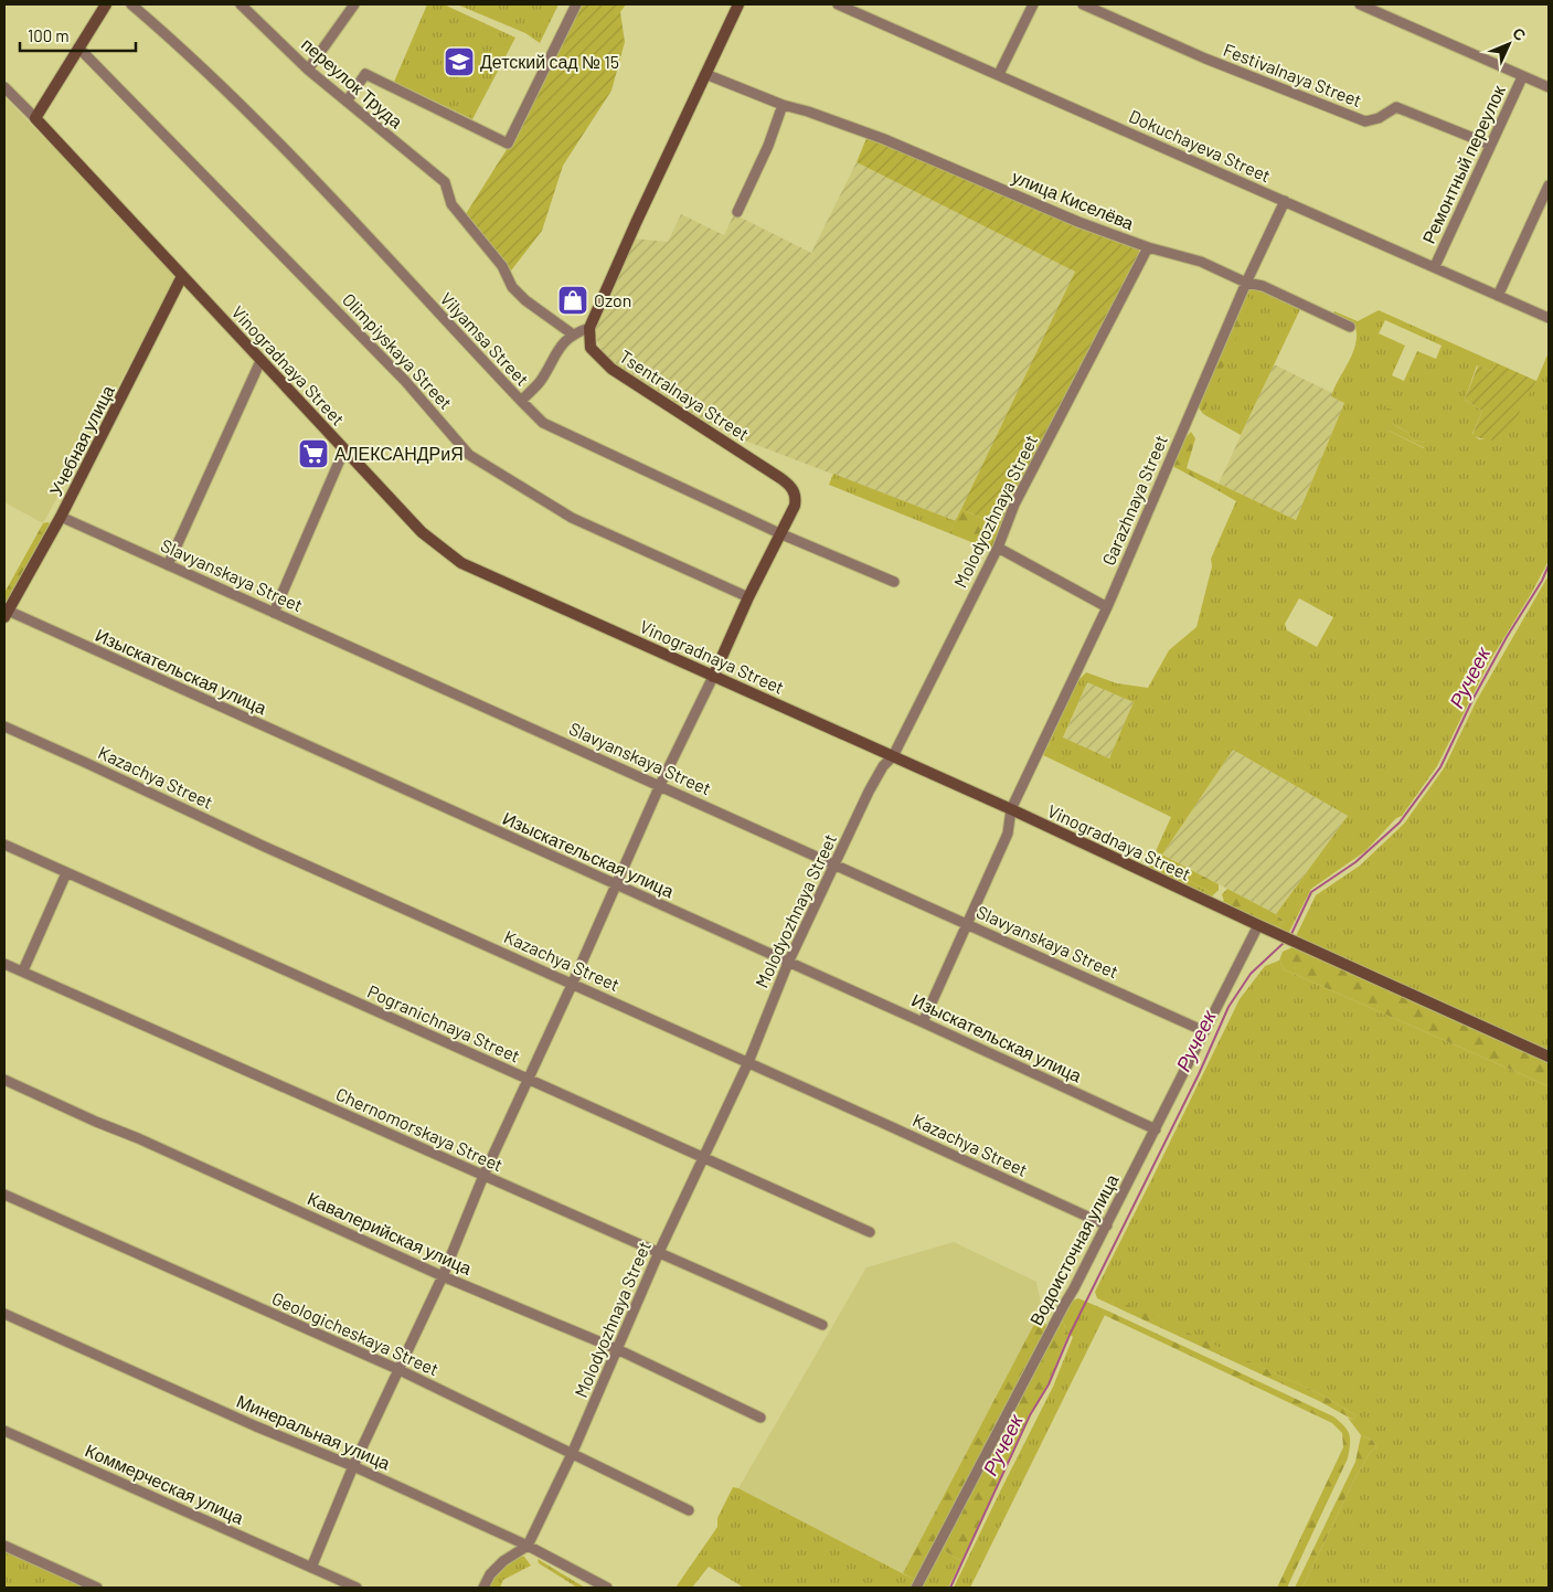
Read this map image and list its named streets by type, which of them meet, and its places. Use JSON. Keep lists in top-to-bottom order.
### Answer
{
  "streets": {
    "street": [
      "Festivalnaya Street",
      "переулок Труда",
      "Dokuchayeva Street",
      "Ремонтный переулок",
      "улица Киселёва",
      "Vilyamsa Street",
      "Olimpiyskaya Street",
      "Vinogradnaya Street",
      "Tsentralnaya Street",
      "Учебная улица",
      "Garazhnaya Street",
      "Molodyozhnaya Street",
      "Slavyanskaya Street",
      "Изыскательская улица",
      "Kazachya Street",
      "Pogranichnaya Street",
      "Chernomorskaya Street",
      "Кавалерийская улица",
      "Водоисточная улица",
      "Geologicheskaya Street",
      "Минеральная улица",
      "Коммерческая улица"
    ]
  },
  "crossings": [
    ["Festivalnaya Street", "Ремонтный переулок"],
    ["Dokuchayeva Street", "Ремонтный переулок"],
    ["Dokuchayeva Street", "Garazhnaya Street"],
    ["улица Киселёва", "Garazhnaya Street"],
    ["улица Киселёва", "Molodyozhnaya Street"],
    ["Vilyamsa Street", "Tsentralnaya Street"],
    ["Olimpiyskaya Street", "Tsentralnaya Street"],
    ["Vinogradnaya Street", "Tsentralnaya Street"],
    ["Vinogradnaya Street", "Учебная улица"],
    ["Vinogradnaya Street", "Garazhnaya Street"],
    ["Vinogradnaya Street", "Molodyozhnaya Street"],
    ["Vinogradnaya Street", "Водоисточная улица"],
    ["Учебная улица", "Slavyanskaya Street"],
    ["Учебная улица", "Изыскательская улица"],
    ["Garazhnaya Street", "Slavyanskaya Street"],
    ["Garazhnaya Street", "Изыскательская улица"],
    ["Molodyozhnaya Street", "Slavyanskaya Street"],
    ["Molodyozhnaya Street", "Изыскательская улица"],
    ["Molodyozhnaya Street", "Kazachya Street"],
    ["Molodyozhnaya Street", "Pogranichnaya Street"],
    ["Molodyozhnaya Street", "Chernomorskaya Street"],
    ["Molodyozhnaya Street", "Кавалерийская улица"],
    ["Molodyozhnaya Street", "Geologicheskaya Street"],
    ["Molodyozhnaya Street", "Минеральная улица"],
    ["Slavyanskaya Street", "Водоисточная улица"],
    ["Изыскательская улица", "Водоисточная улица"],
    ["Kazachya Street", "Водоисточная улица"]
  ],
  "water": ["Ручеек"],
  "places": {
    "school or university": ["Детский сад № 15"],
    "shop": ["Ozon"],
    "supermarket": ["АЛЕКСАНДРиЯ"]
  },
  "scale_bar": "100 m",
  "north": "top right"
}
